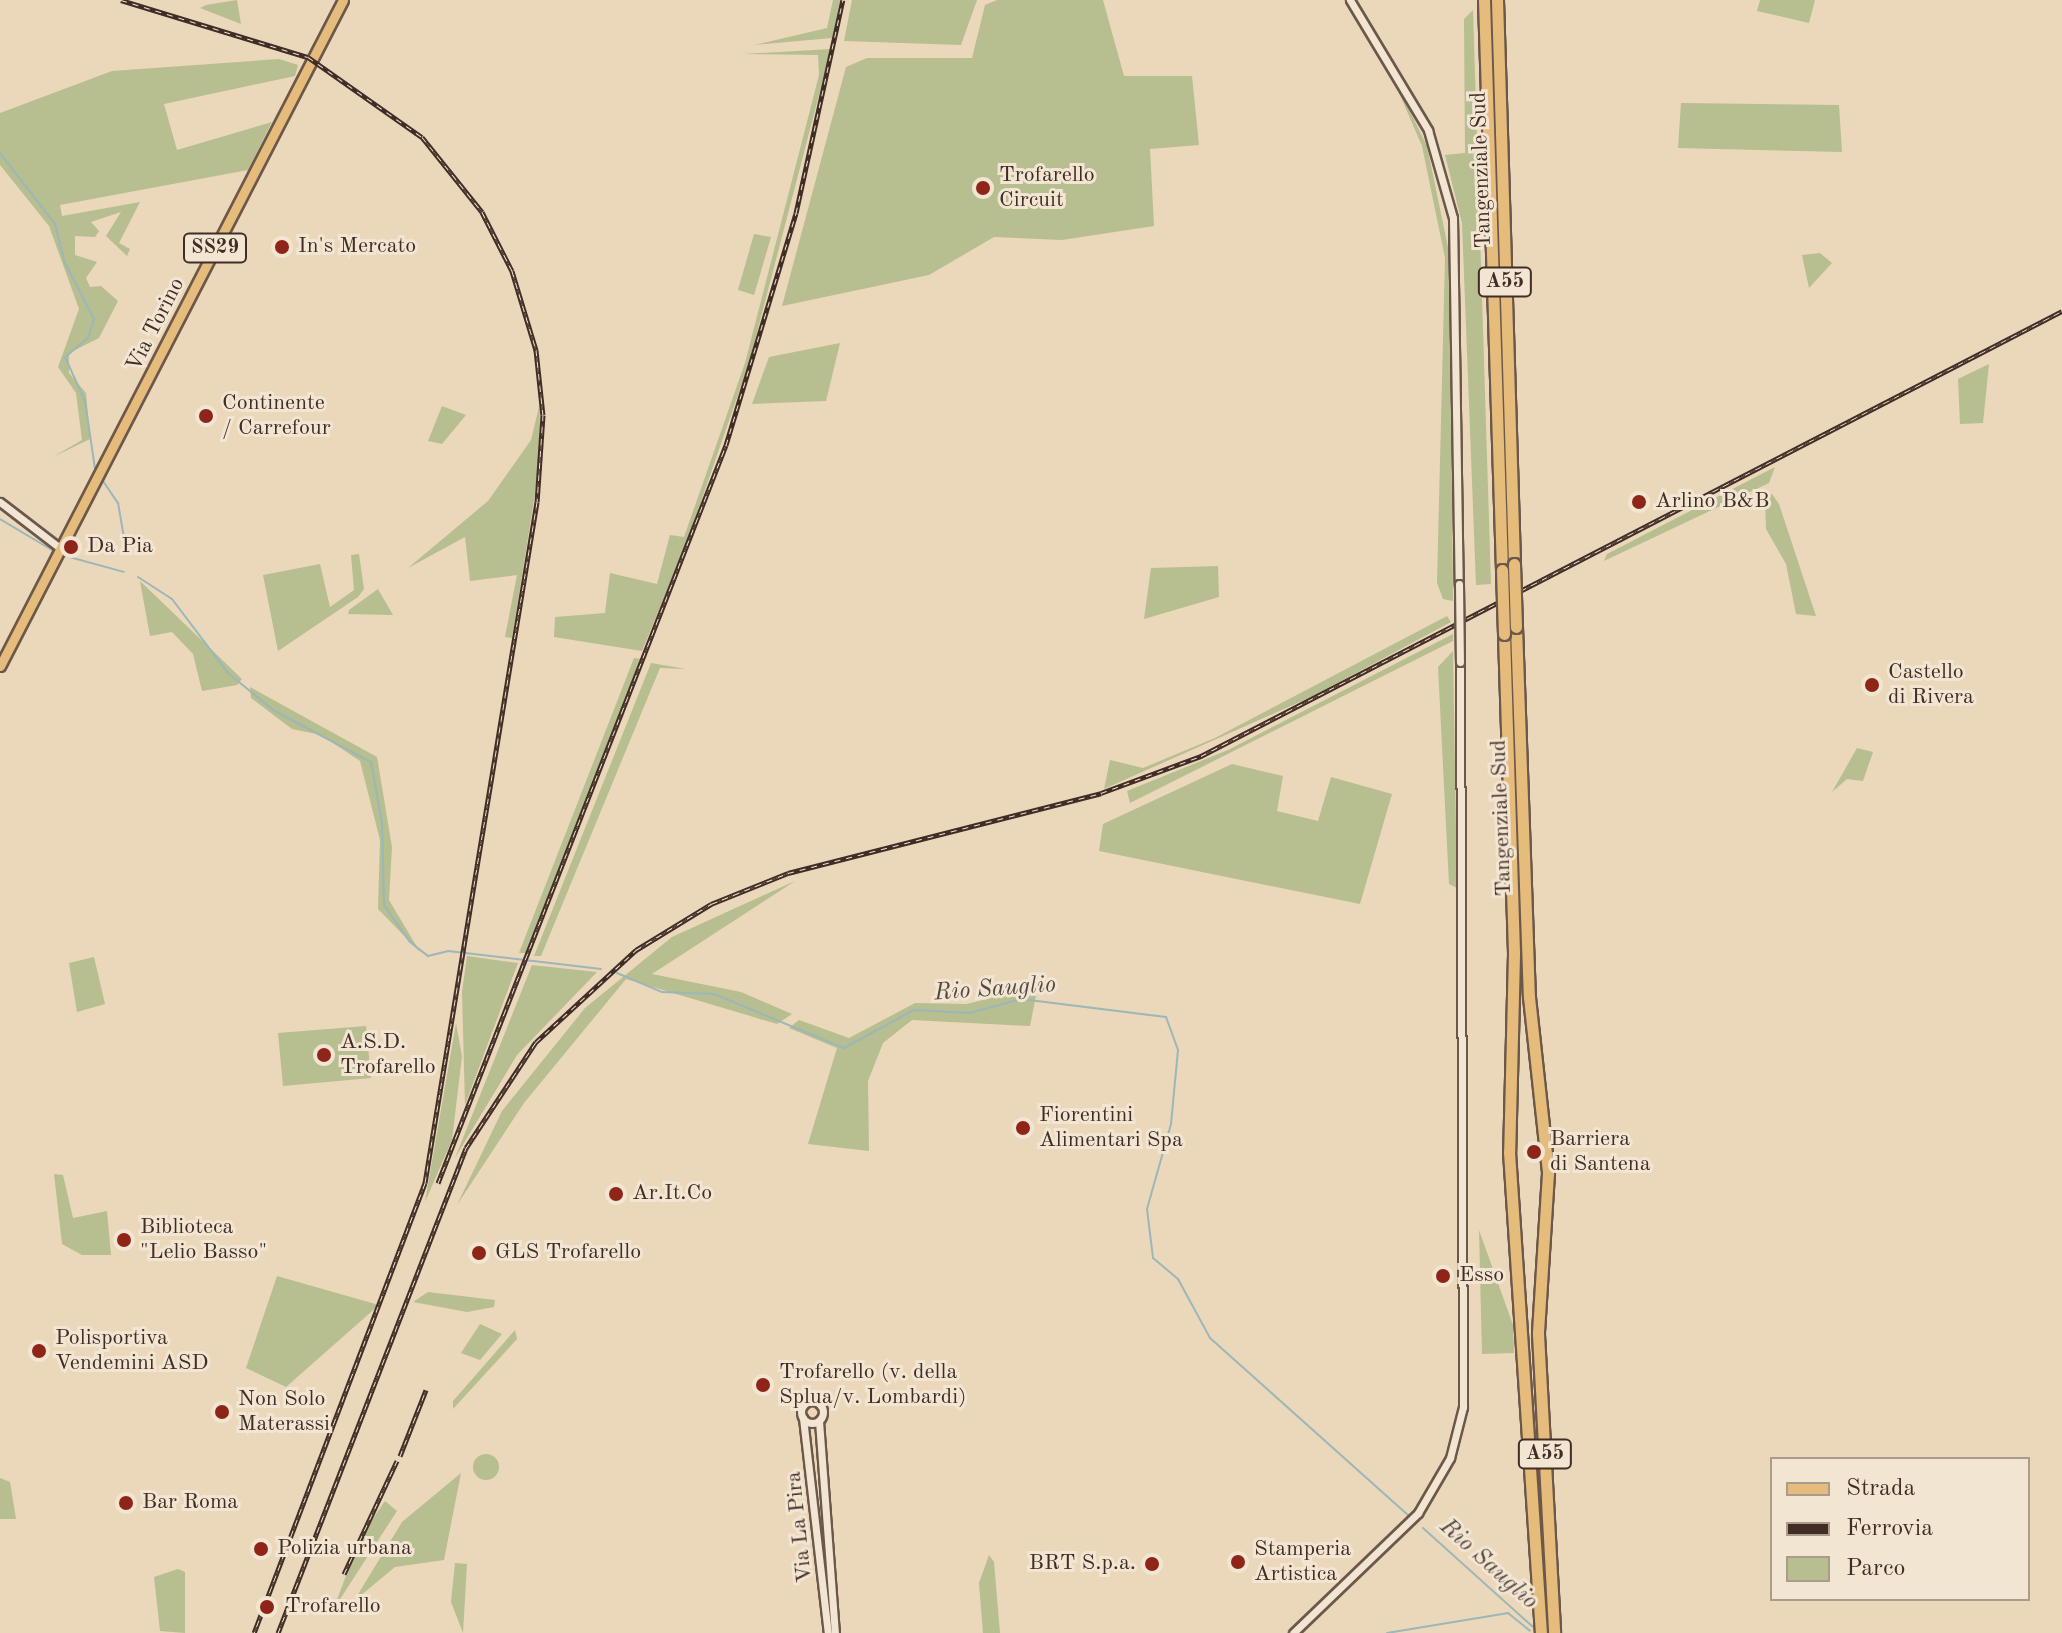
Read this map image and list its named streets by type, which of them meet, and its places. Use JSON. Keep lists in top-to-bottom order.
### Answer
{
  "streets": {
    "highway": ["Tangenziale Sud", "A55"],
    "main road": ["SS29", "Via Torino"],
    "street": ["Via La Pira"]
  },
  "water": ["Rio Sauglio"],
  "places": [
    "Trofarello Circuit",
    "In's Mercato",
    "Continente / Carrefour",
    "Arlino B&B",
    "Da Pia",
    "Castello di Rivera",
    "A.S.D. Trofarello",
    "Fiorentini Alimentari Spa",
    "Barriera di Santena",
    "Ar.It.Co",
    "Biblioteca \"Lelio Basso\"",
    "GLS Trofarello",
    "Esso",
    "Polisportiva Vendemini ASD",
    "Trofarello (v. della Splua/v. Lombardi)",
    "Non Solo Materassi",
    "Bar Roma",
    "Polizia urbana",
    "Stamperia Artistica",
    "BRT S.p.a.",
    "Trofarello"
  ],
  "legend": ["Strada", "Ferrovia", "Parco"]
}
